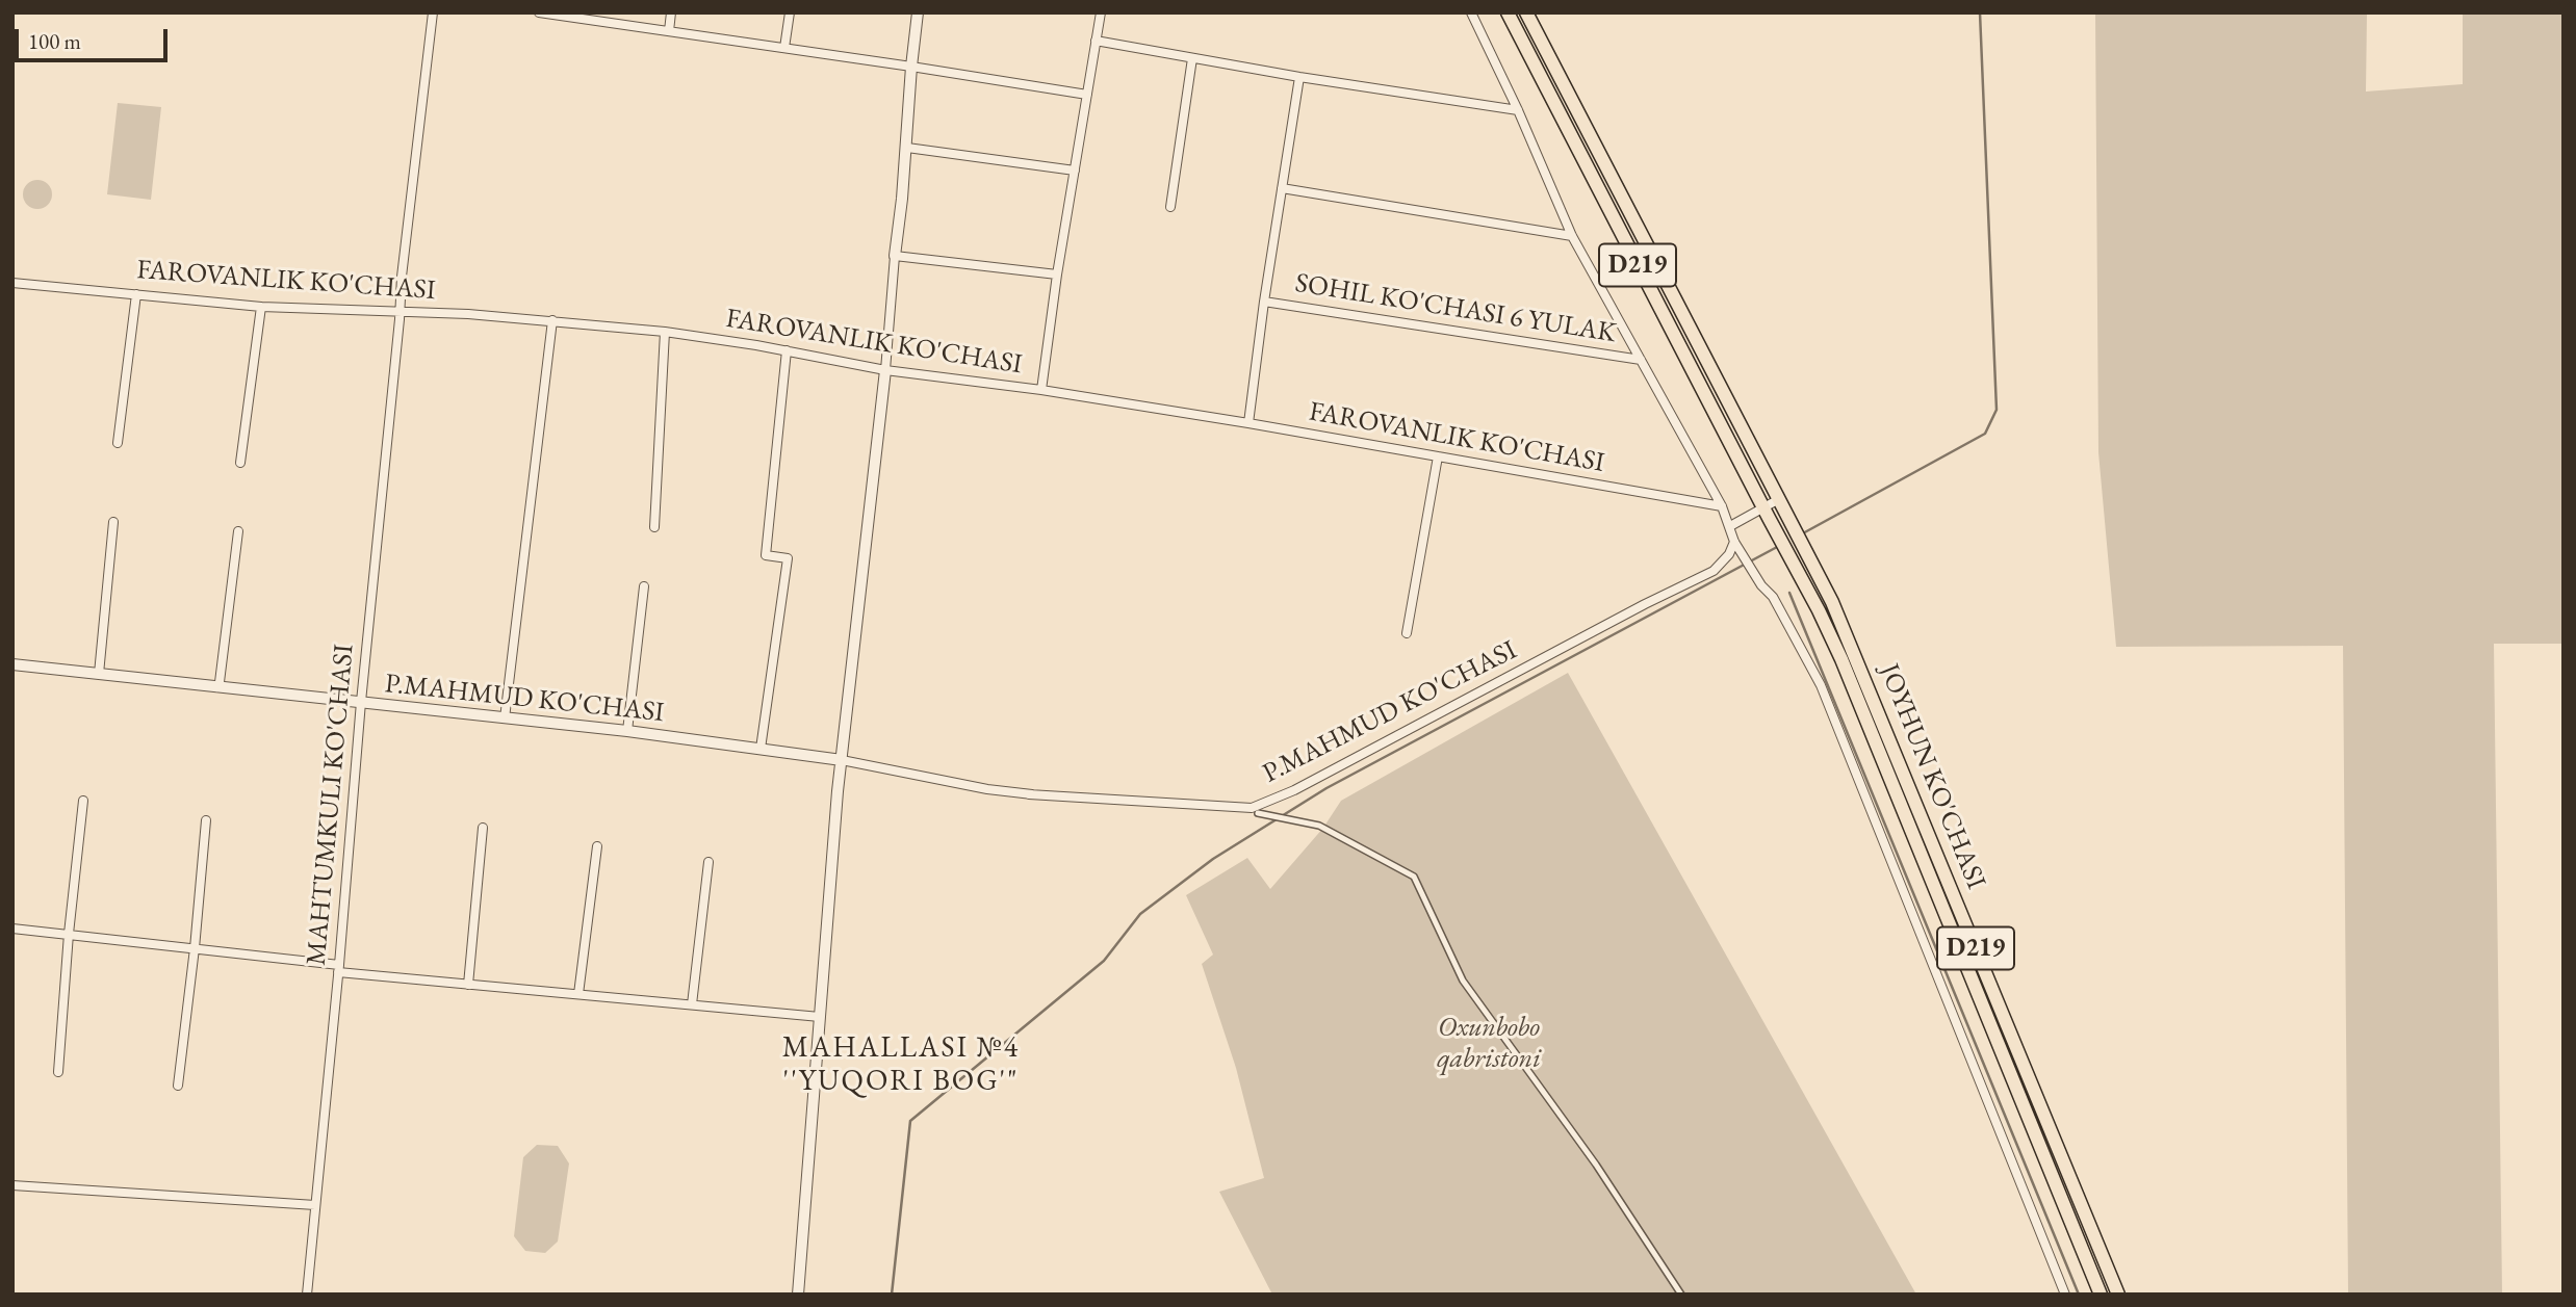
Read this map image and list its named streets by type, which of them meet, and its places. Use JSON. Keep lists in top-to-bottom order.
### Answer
{
  "streets": {
    "main road": ["D219", "JOYHUN KO'CHASI"],
    "street": [
      "FAROVANLIK KO'CHASI",
      "SOHIL KO'CHASI 6 YULAK",
      "P.MAHMUD KO'CHASI",
      "MAHTUMKULI KO'CHASI"
    ]
  },
  "crossings": [
    ["D219", "JOYHUN KO'CHASI"],
    ["FAROVANLIK KO'CHASI", "MAHTUMKULI KO'CHASI"],
    ["P.MAHMUD KO'CHASI", "MAHTUMKULI KO'CHASI"]
  ],
  "districts": ["MAHALLASI №4 ''YUQORI BOG'\""],
  "parks": ["Oxunbobo qabristoni"],
  "scale_bar": "100 m"
}
